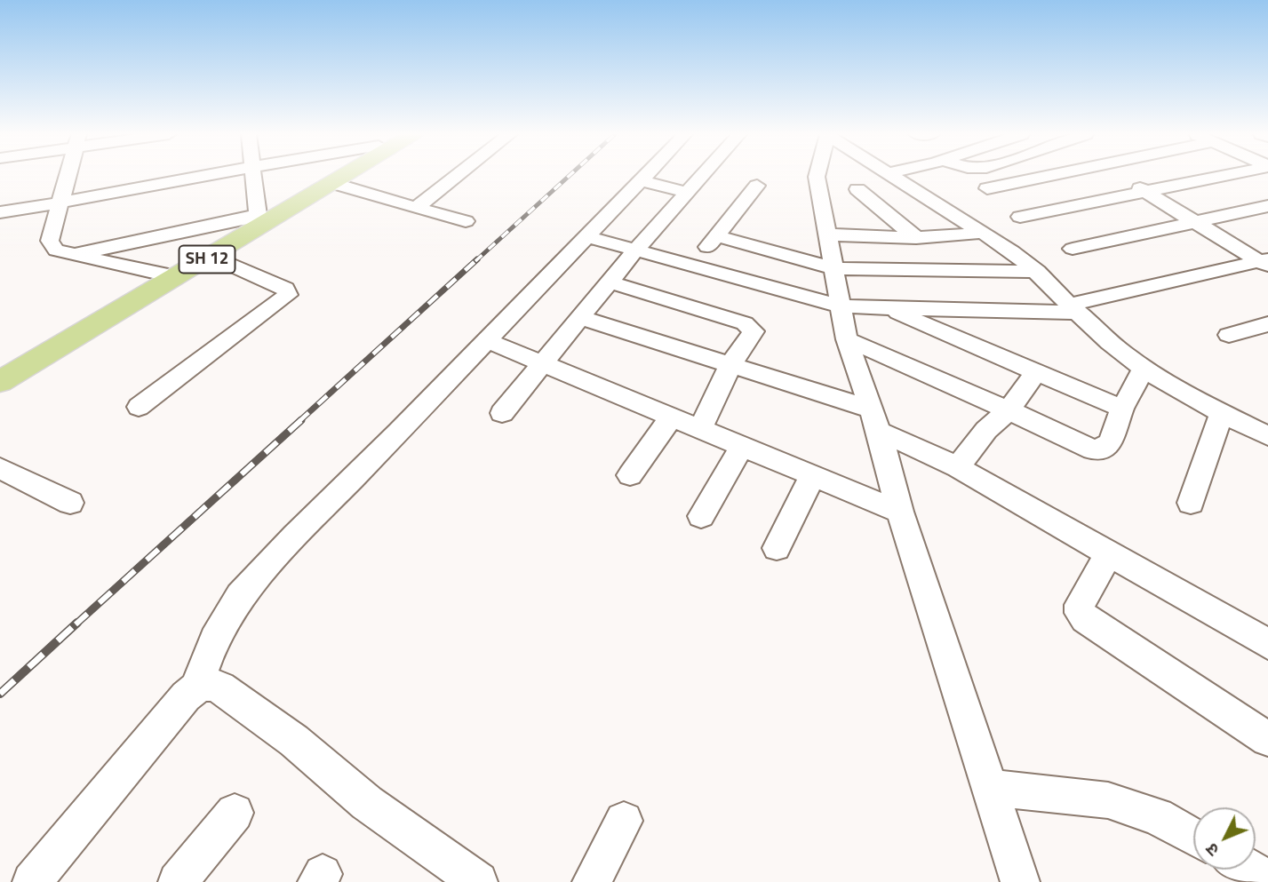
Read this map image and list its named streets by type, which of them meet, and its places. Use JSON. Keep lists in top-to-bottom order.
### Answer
{
  "streets": {
    "main road": ["SH 12"]
  },
  "north": "bottom left"
}
